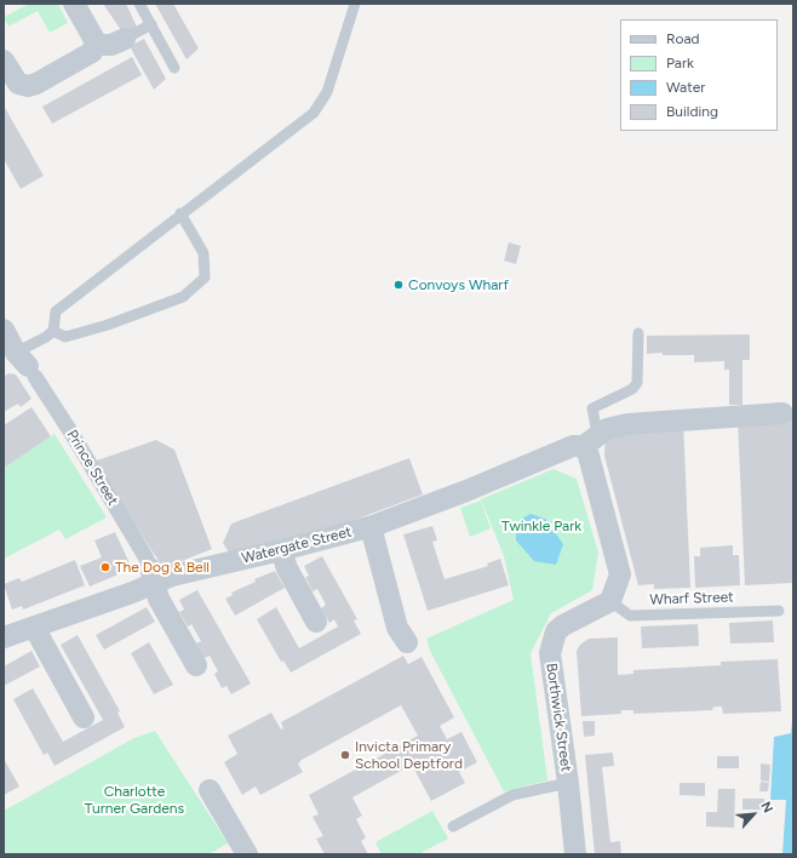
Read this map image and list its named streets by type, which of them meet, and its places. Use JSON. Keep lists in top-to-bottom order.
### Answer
{
  "streets": {
    "street": ["Prince Street", "Watergate Street", "Borthwick Street"],
    "lane": ["Wharf Street"]
  },
  "crossings": [
    ["Prince Street", "Watergate Street"],
    ["Wharf Street", "Borthwick Street"]
  ],
  "parks": ["Twinkle Park", "Charlotte Turner Gardens"],
  "places": ["Convoys Wharf", "The Dog & Bell", "Invicta Primary School Deptford"],
  "legend": [
    "Road",
    "Park",
    "Water",
    "Building"
  ],
  "north": "top right"
}
